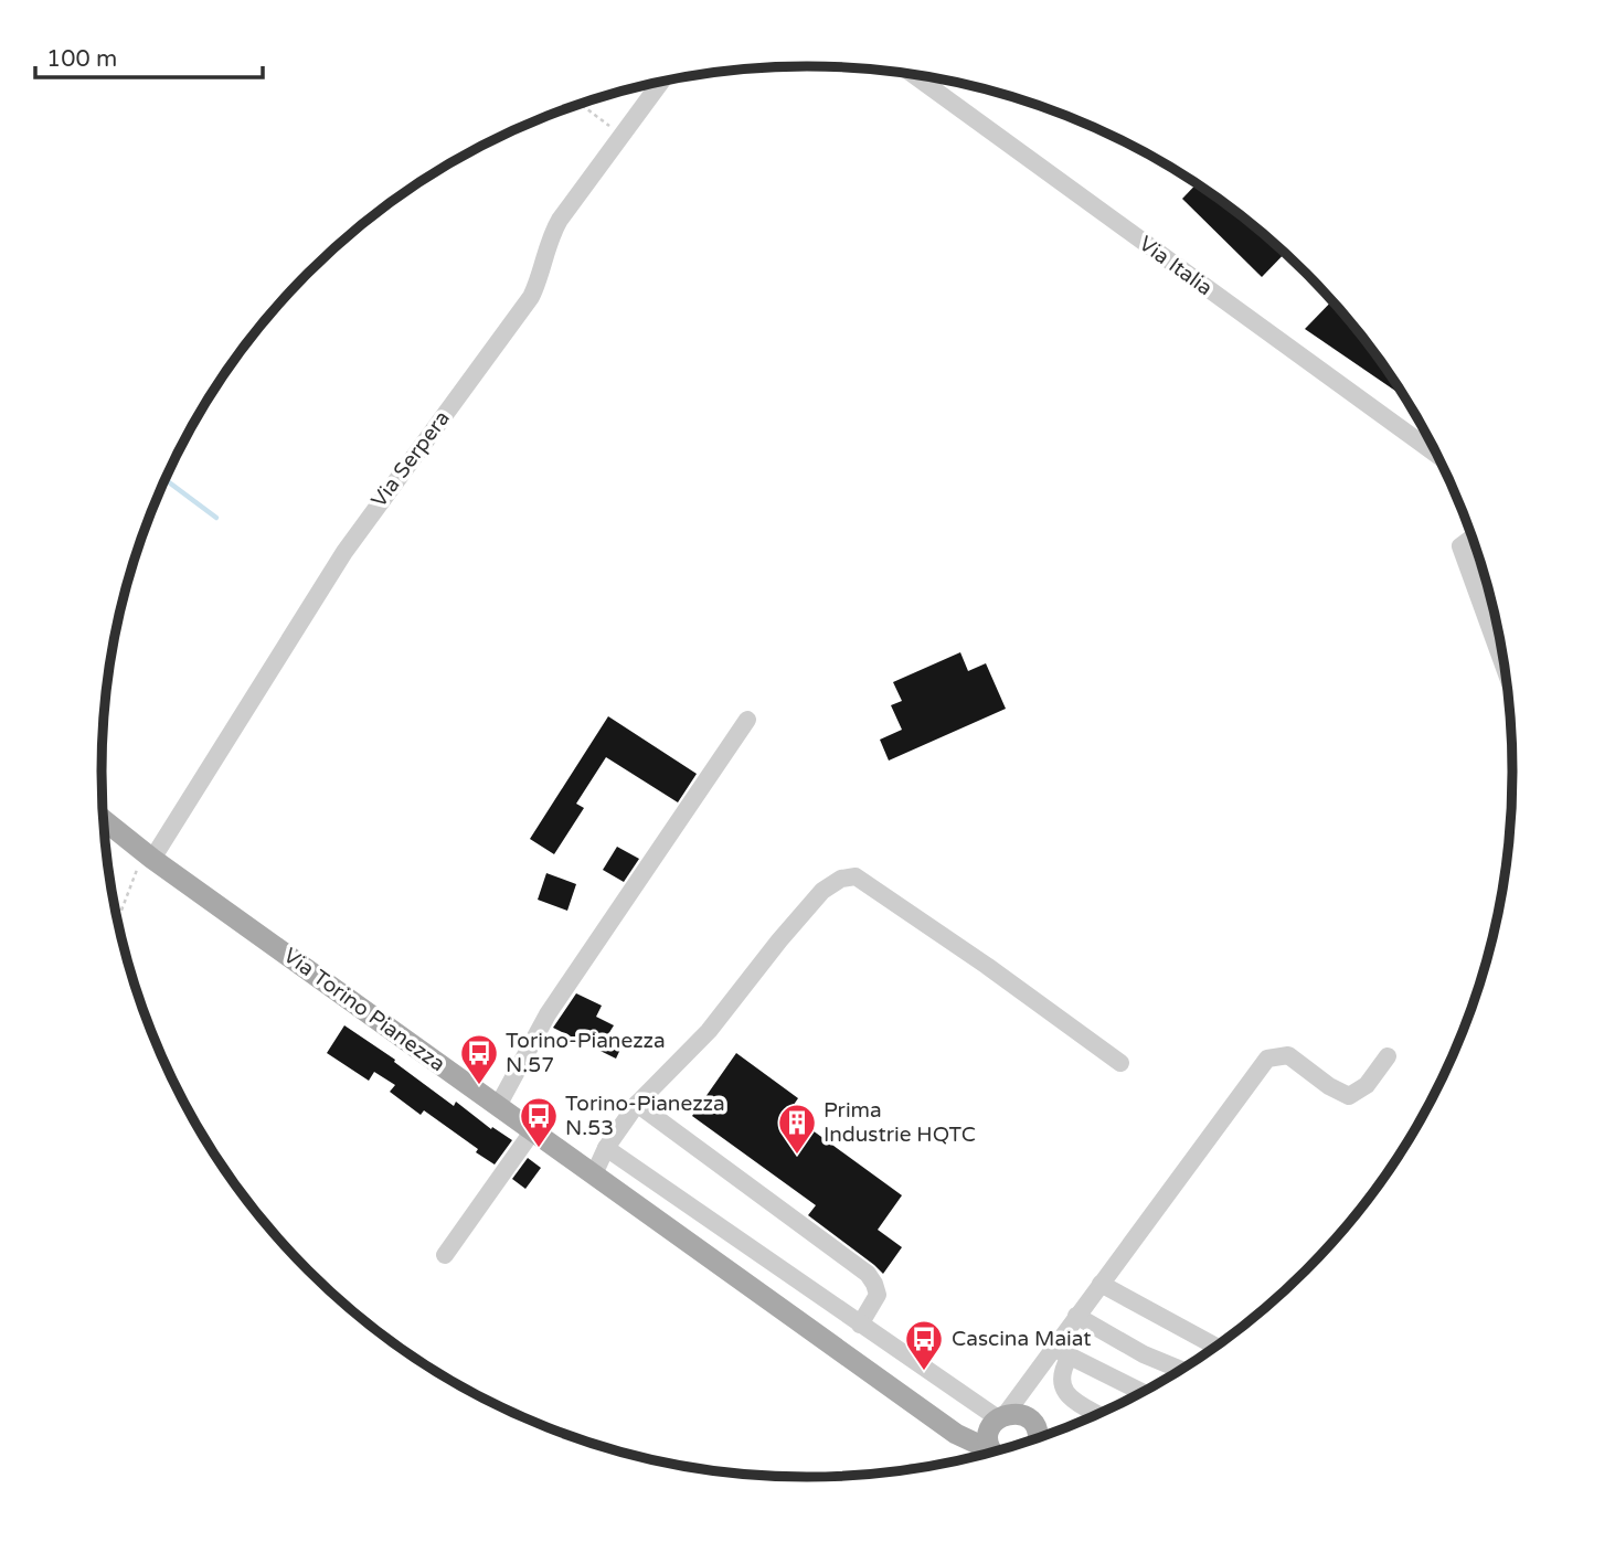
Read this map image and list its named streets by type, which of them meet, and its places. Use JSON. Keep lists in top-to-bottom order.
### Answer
{
  "streets": {
    "main road": ["Via Torino Pianezza"],
    "street": ["Via Italia", "Via Serpera"]
  },
  "crossings": [
    ["Via Serpera", "Via Torino Pianezza"]
  ],
  "places": {
    "bus stop": ["Torino-Pianezza N.57", "Torino-Pianezza N.53", "Cascina Maiat"],
    "building": ["Prima Industrie HQTC"]
  },
  "scale_bar": "100 m"
}
